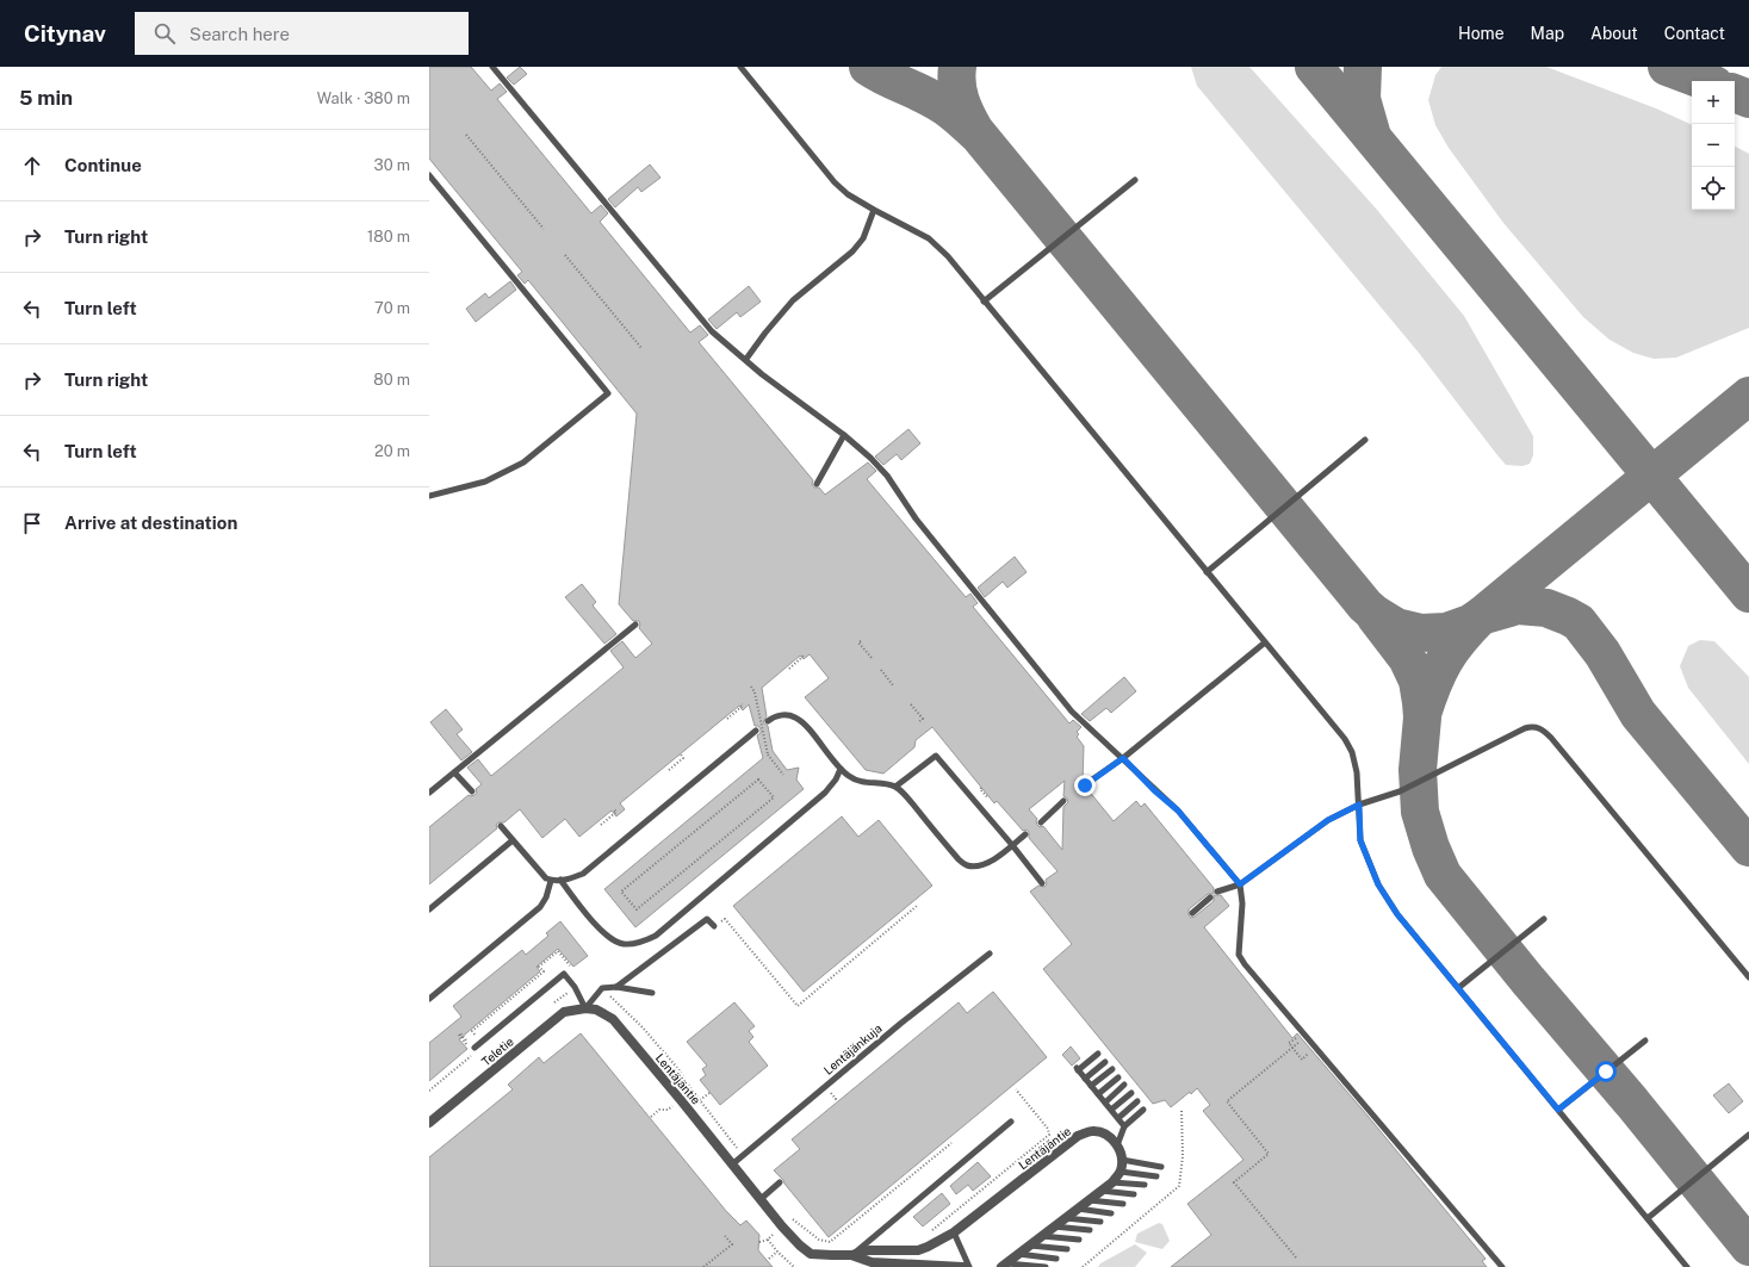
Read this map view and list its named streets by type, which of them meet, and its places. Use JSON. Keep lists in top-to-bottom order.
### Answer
{
  "streets": {
    "street": ["Teletie", "Lentäjäntie"],
    "lane": ["Lentäjänkuja"]
  },
  "crossings": [
    ["Lentäjänkuja", "Lentäjäntie"],
    ["Teletie", "Lentäjäntie"]
  ],
  "page": {
    "header": "Citynav",
    "search": "Search here",
    "nav": [
      "Home",
      "Map",
      "About",
      "Contact"
    ],
    "heading": ["5 min", "Walk · 380 m"],
    "map_buttons": ["+", "−"],
    "list": [
      ["Continue", "30 m"],
      ["Turn right", "180 m"],
      ["Turn left", "70 m"],
      ["Turn right", "80 m"],
      ["Turn left", "20 m"],
      "Arrive at destination"
    ]
  }
}
